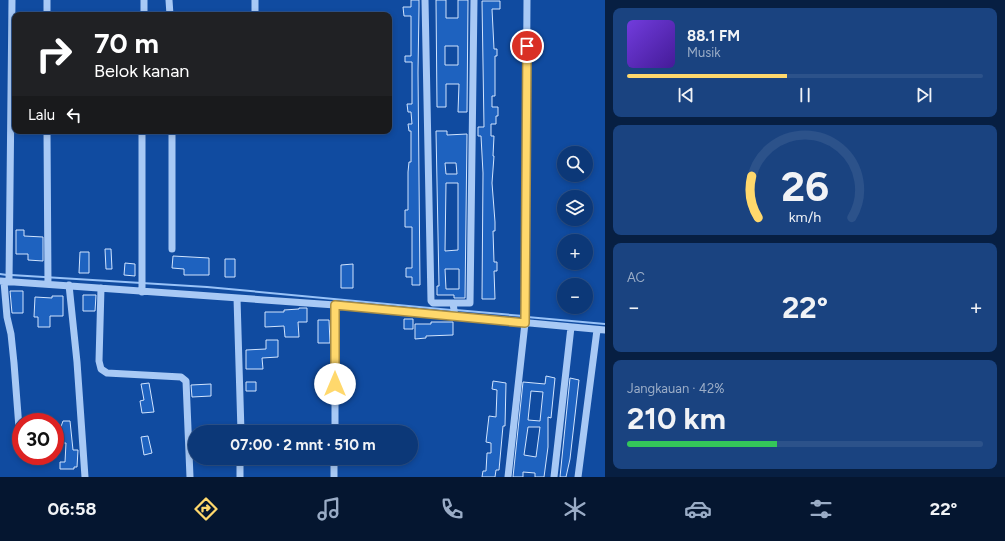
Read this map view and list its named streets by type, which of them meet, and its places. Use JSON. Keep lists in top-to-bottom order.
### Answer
{
  "page": {
    "turn": ["70 m", "Belok kanan"],
    "song": ["88.1 FM", "Musik"],
    "then": "Lalu",
    "map_buttons": ["+", "−"],
    "tile": [
      "AC",
      ["Jangkauan · 42%", "210 km"]
    ],
    "heat": ["−", "22°", "+"],
    "limit": "30",
    "trip": "07:00 · 2 mnt · 510 m",
    "tabs": ["06:58", "22°"],
    "gauge": ["26", "km/h"]
  }
}
